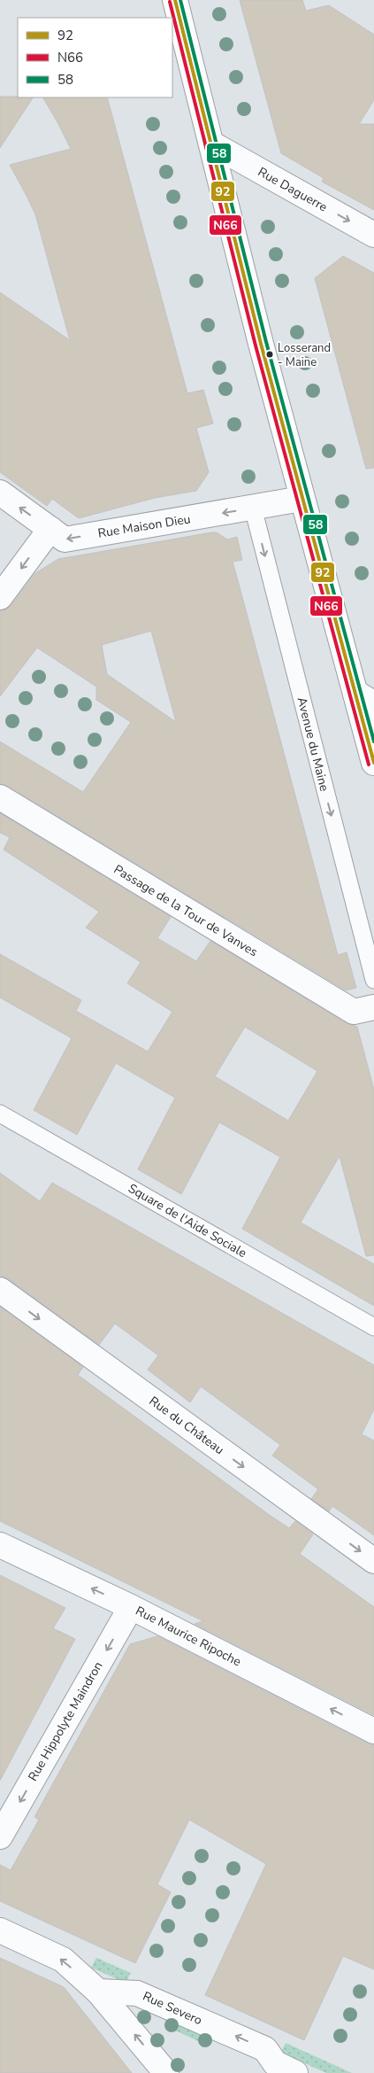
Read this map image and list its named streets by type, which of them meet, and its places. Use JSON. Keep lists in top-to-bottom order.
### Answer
{
  "streets": {
    "street": [
      "Rue Daguerre",
      "Rue Maison Dieu",
      "Passage de la Tour de Vanves",
      "Rue du Château",
      "Rue Maurice Ripoche",
      "Rue Hippolyte Maindron",
      "Rue Severo"
    ],
    "lane": ["Avenue du Maine", "Square de l'Aide Sociale"]
  },
  "crossings": [
    ["Rue Maison Dieu", "Avenue du Maine"],
    ["Rue Maurice Ripoche", "Rue Hippolyte Maindron"]
  ],
  "one_way": [
    "Rue Daguerre",
    "Rue Maison Dieu",
    "Avenue du Maine",
    "Rue du Château",
    "Rue Maurice Ripoche",
    "Rue Hippolyte Maindron",
    "Rue Severo"
  ],
  "places": ["Losserand - Maine"],
  "lines": ["transit line 92", "transit line 58", "transit line N66"],
  "legend": ["92", "N66", "58"]
}
